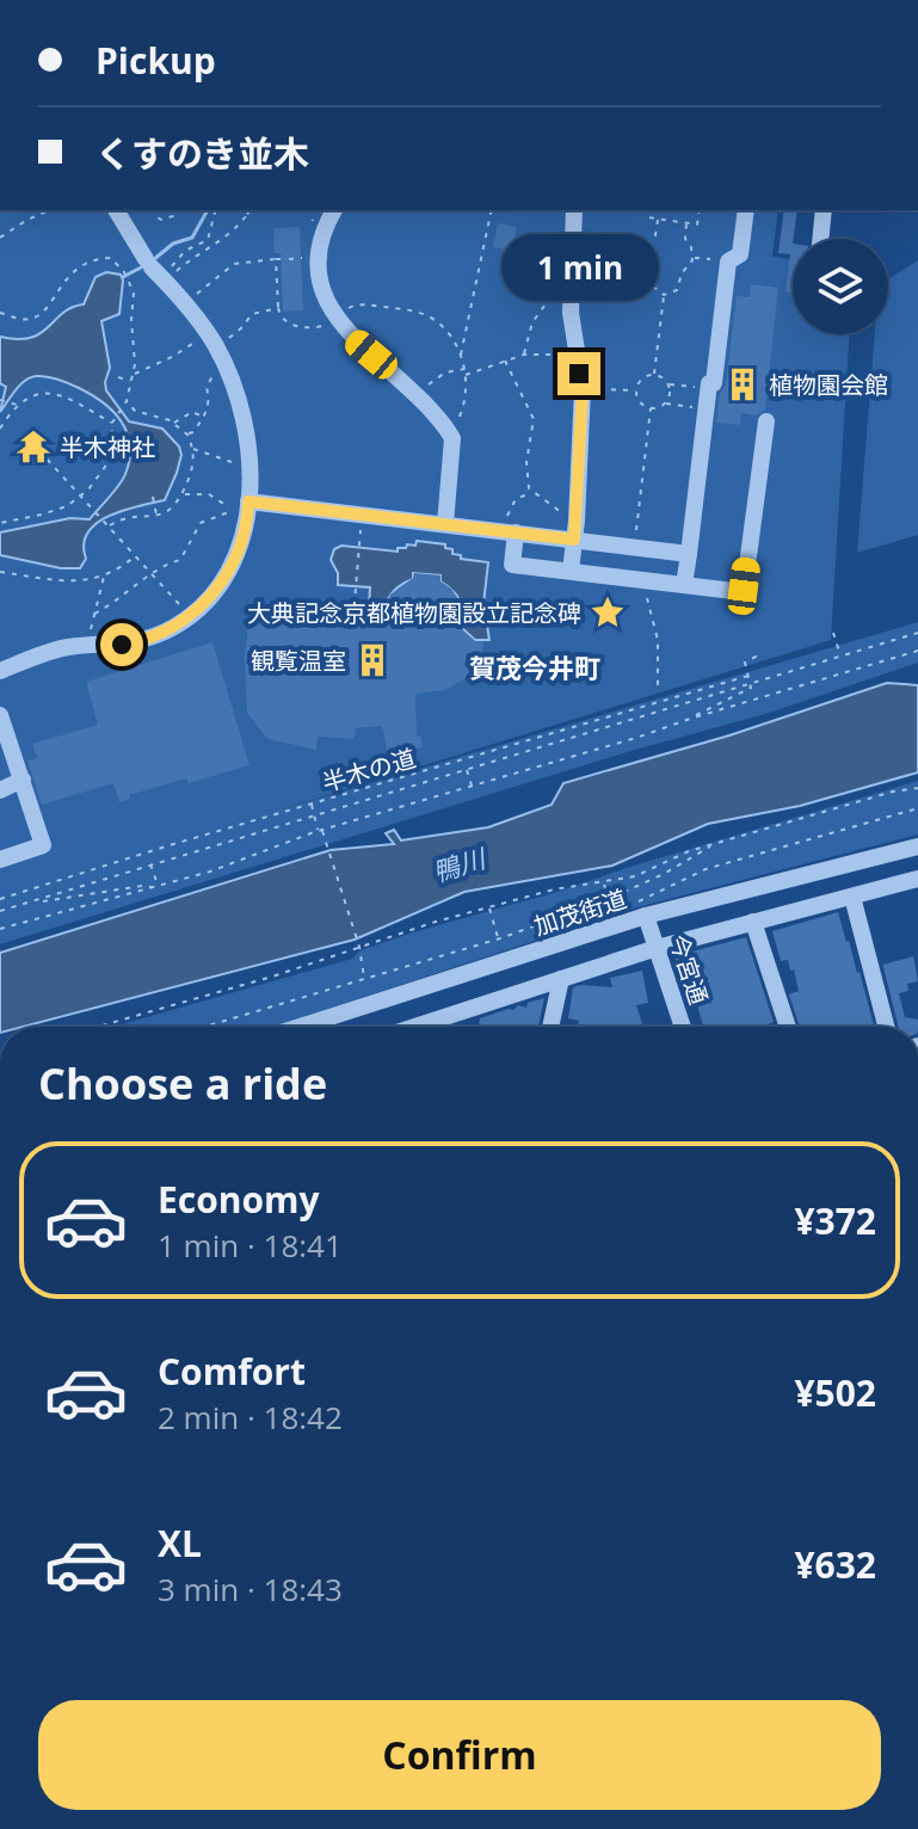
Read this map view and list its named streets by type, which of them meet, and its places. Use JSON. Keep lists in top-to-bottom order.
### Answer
{
  "streets": {
    "street": ["加茂街道", "今宮通"],
    "path": ["半木の道"]
  },
  "crossings": [
    ["加茂街道", "今宮通"]
  ],
  "districts": ["賀茂今井町"],
  "water": ["鴨川"],
  "places": {
    "building": ["植物園会館", "観覧温室"],
    "temple": ["半木神社"],
    "place": ["大典記念京都植物園設立記念碑"]
  },
  "page": {
    "banner": ["Pickup", "くすのき並木"],
    "bubble": "1 min",
    "heading": "Choose a ride",
    "list": [
      {
        "name": "Economy",
        "note": "1 min · 18:41",
        "value": "¥372"
      },
      {
        "name": "Comfort",
        "note": "2 min · 18:42",
        "value": "¥502"
      },
      {
        "name": "XL",
        "note": "3 min · 18:43",
        "value": "¥632"
      }
    ],
    "buttons": "Confirm"
  }
}
